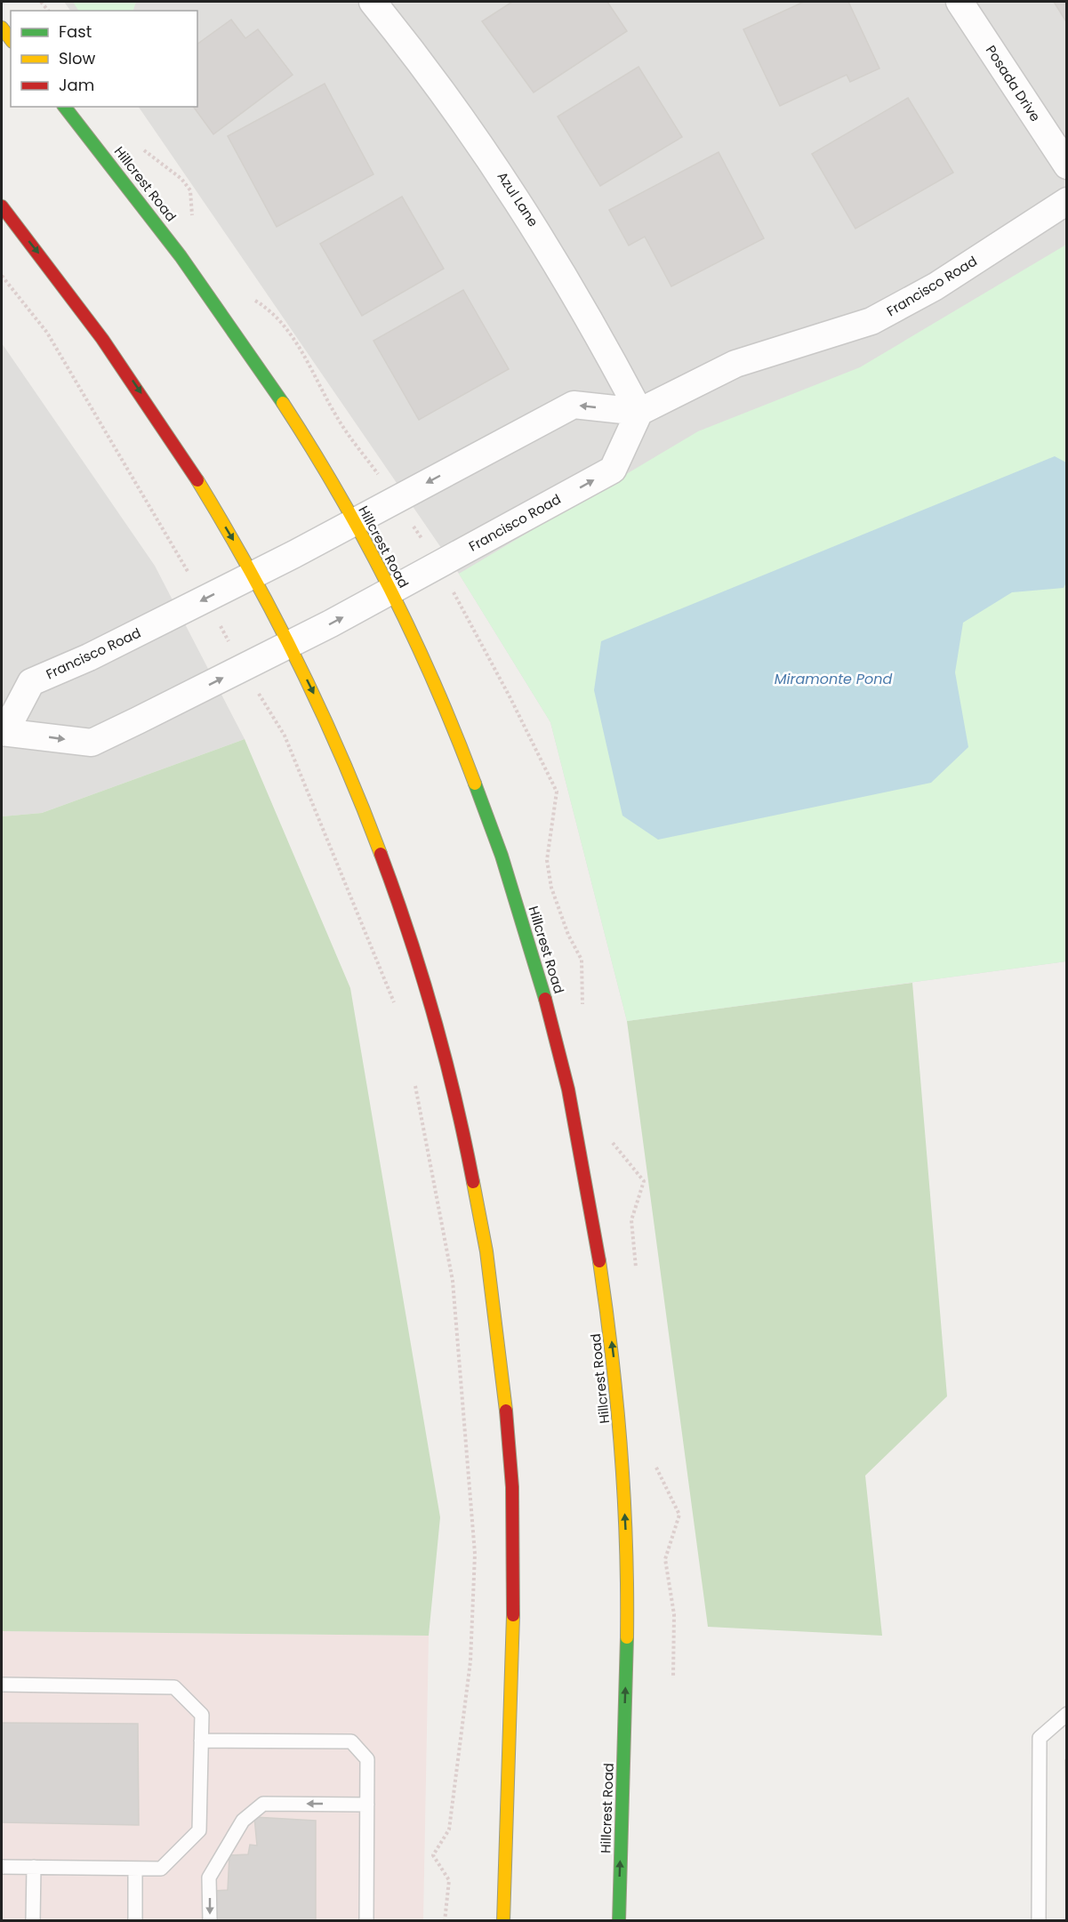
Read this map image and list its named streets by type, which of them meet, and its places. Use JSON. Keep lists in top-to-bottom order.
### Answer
{
  "streets": {
    "street": [
      "Posada Drive",
      "Hillcrest Road",
      "Azul Lane",
      "Francisco Road"
    ]
  },
  "crossings": [
    ["Hillcrest Road", "Francisco Road"],
    ["Azul Lane", "Francisco Road"]
  ],
  "one_way": ["Hillcrest Road"],
  "water": ["Miramonte Pond"],
  "legend": ["Fast", "Slow", "Jam"]
}
